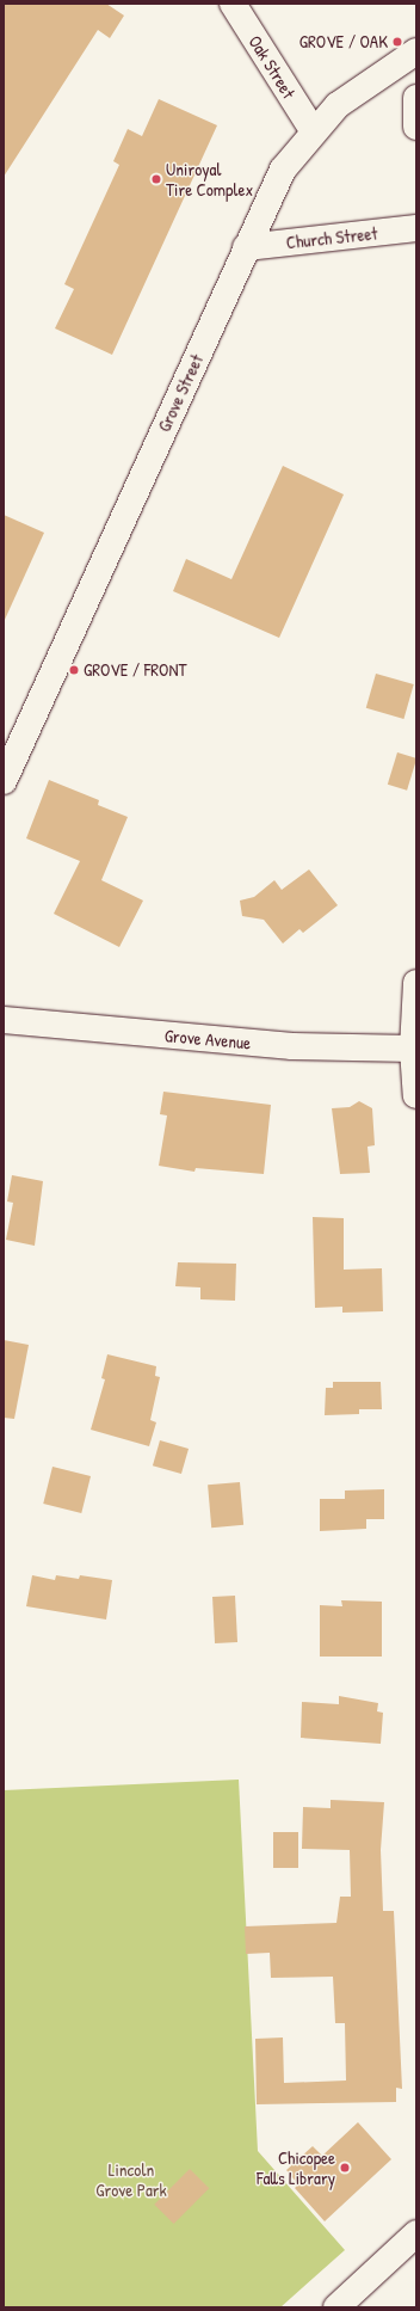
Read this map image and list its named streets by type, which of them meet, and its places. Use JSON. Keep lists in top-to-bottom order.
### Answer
{
  "streets": {
    "main road": [
      "Oak Street",
      "Church Street",
      "Grove Street",
      "Grove Avenue"
    ]
  },
  "crossings": [
    ["Oak Street", "Grove Street"],
    ["Church Street", "Grove Street"]
  ],
  "parks": ["Lincoln Grove Park"],
  "places": [
    "GROVE / OAK",
    "Uniroyal Tire Complex",
    "GROVE / FRONT",
    "Chicopee Falls Library"
  ]
}
